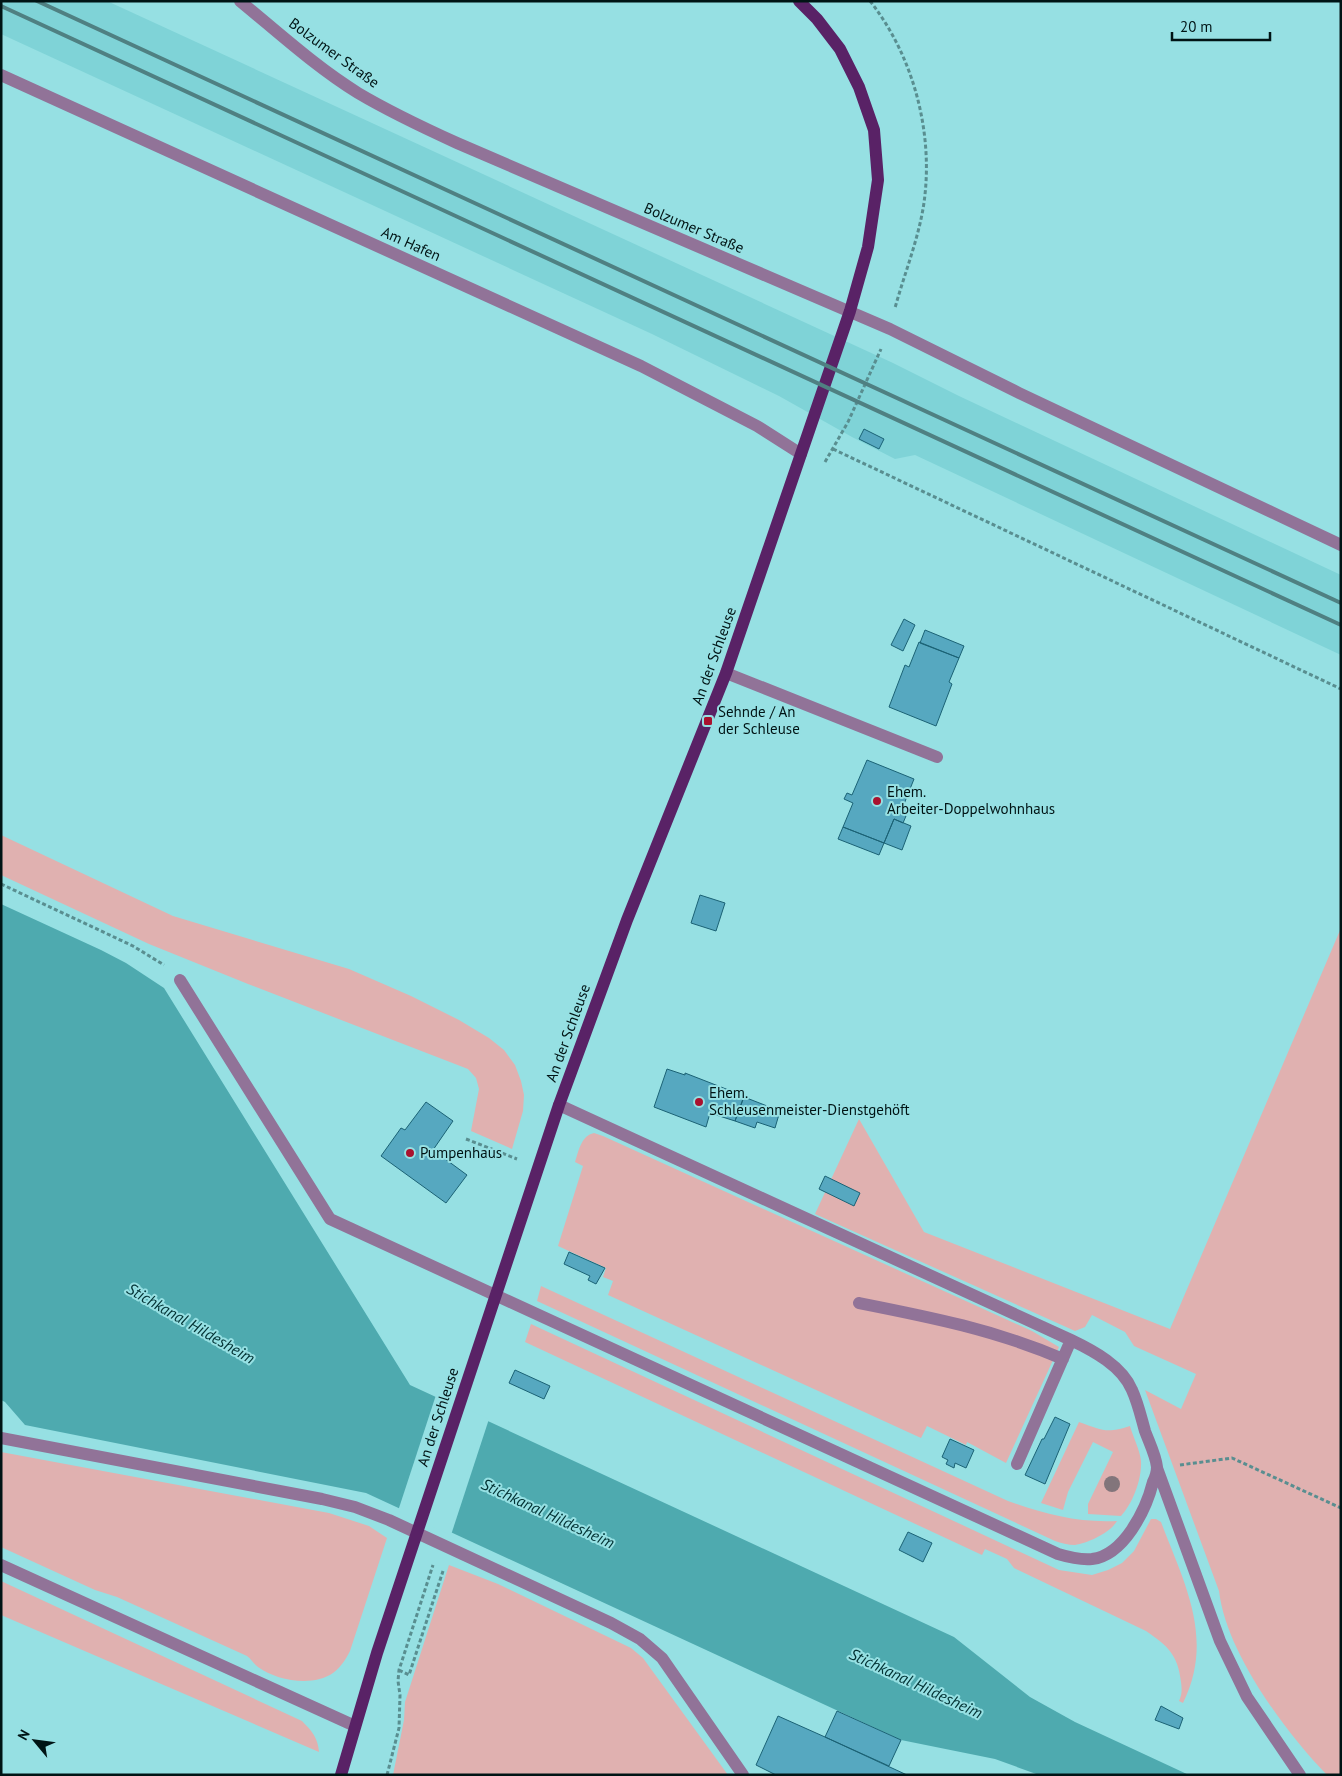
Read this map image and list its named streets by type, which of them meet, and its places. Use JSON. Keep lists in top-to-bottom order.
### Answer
{
  "streets": {
    "main road": ["An der Schleuse"],
    "lane": ["Bolzumer Straße", "Am Hafen"]
  },
  "crossings": [
    ["Bolzumer Straße", "An der Schleuse"],
    ["Am Hafen", "An der Schleuse"]
  ],
  "water": ["Stichkanal Hildesheim"],
  "places": {
    "transit": ["Sehnde / An der Schleuse"],
    "other": ["Ehem. Arbeiter-Doppelwohnhaus", "Ehem. Schleusenmeister-Dienstgehöft", "Pumpenhaus"]
  },
  "scale_bar": "20 m",
  "north": "top left"
}
